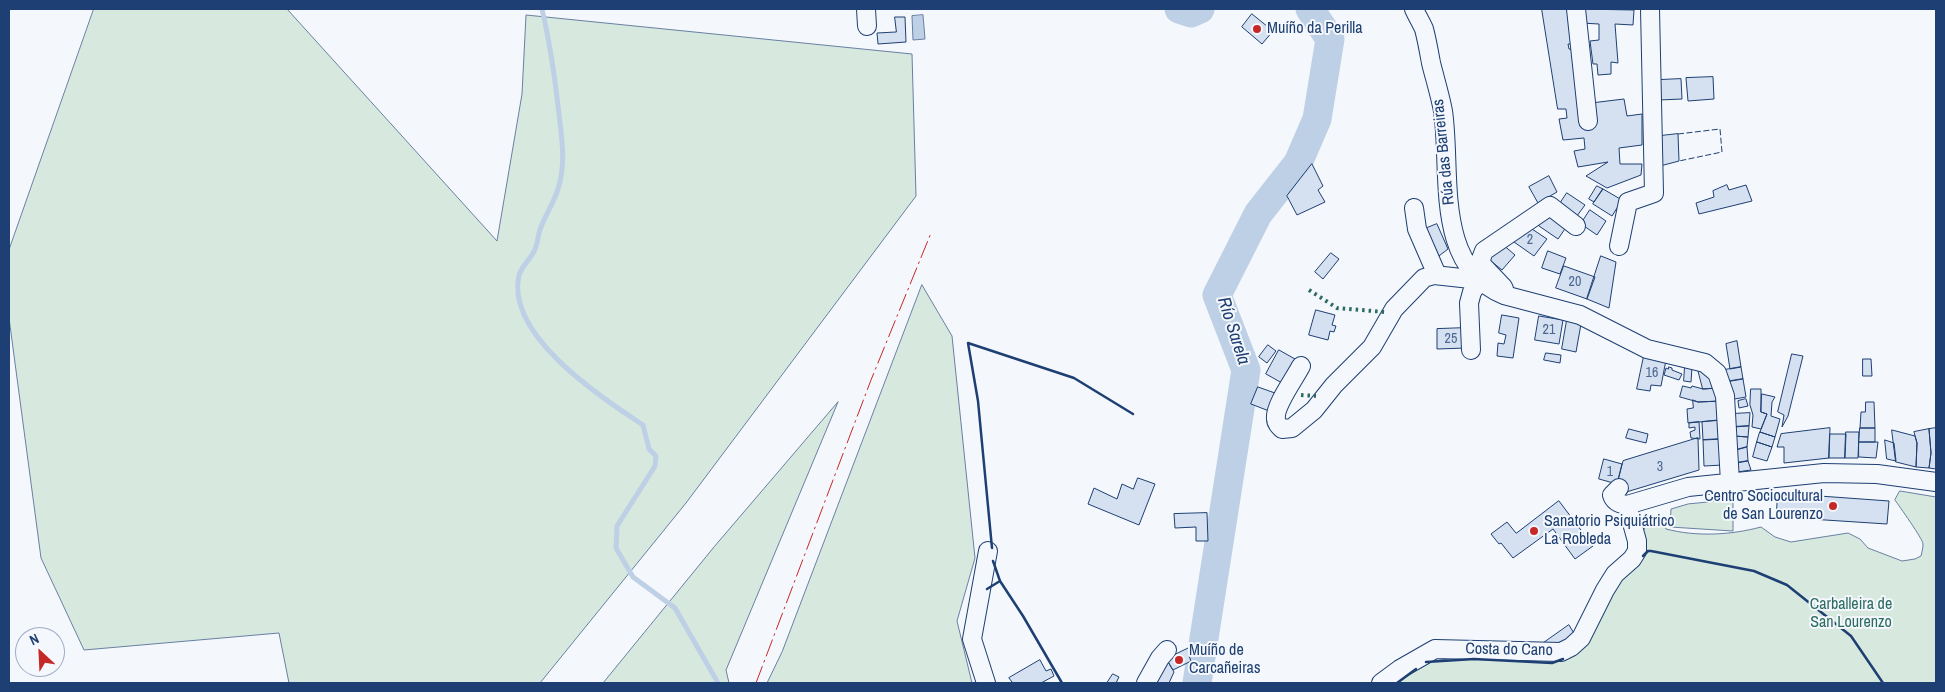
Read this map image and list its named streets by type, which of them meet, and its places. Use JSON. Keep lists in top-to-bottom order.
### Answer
{
  "streets": {
    "street": ["Rúa das Barreiras", "Costa do Cano"]
  },
  "water": ["Río Sarela"],
  "parks": ["Carballeira de San Lourenzo"],
  "places": [
    "Muíño da Perilla",
    "Centro Sociocultural de San Lourenzo",
    "Sanatorio Psiquiátrico La Robleda",
    "Muíño de Carcañeiras"
  ],
  "house_numbers": [
    "2",
    "20",
    "21",
    "25",
    "16",
    "3",
    "1"
  ],
  "north": "top left"
}
